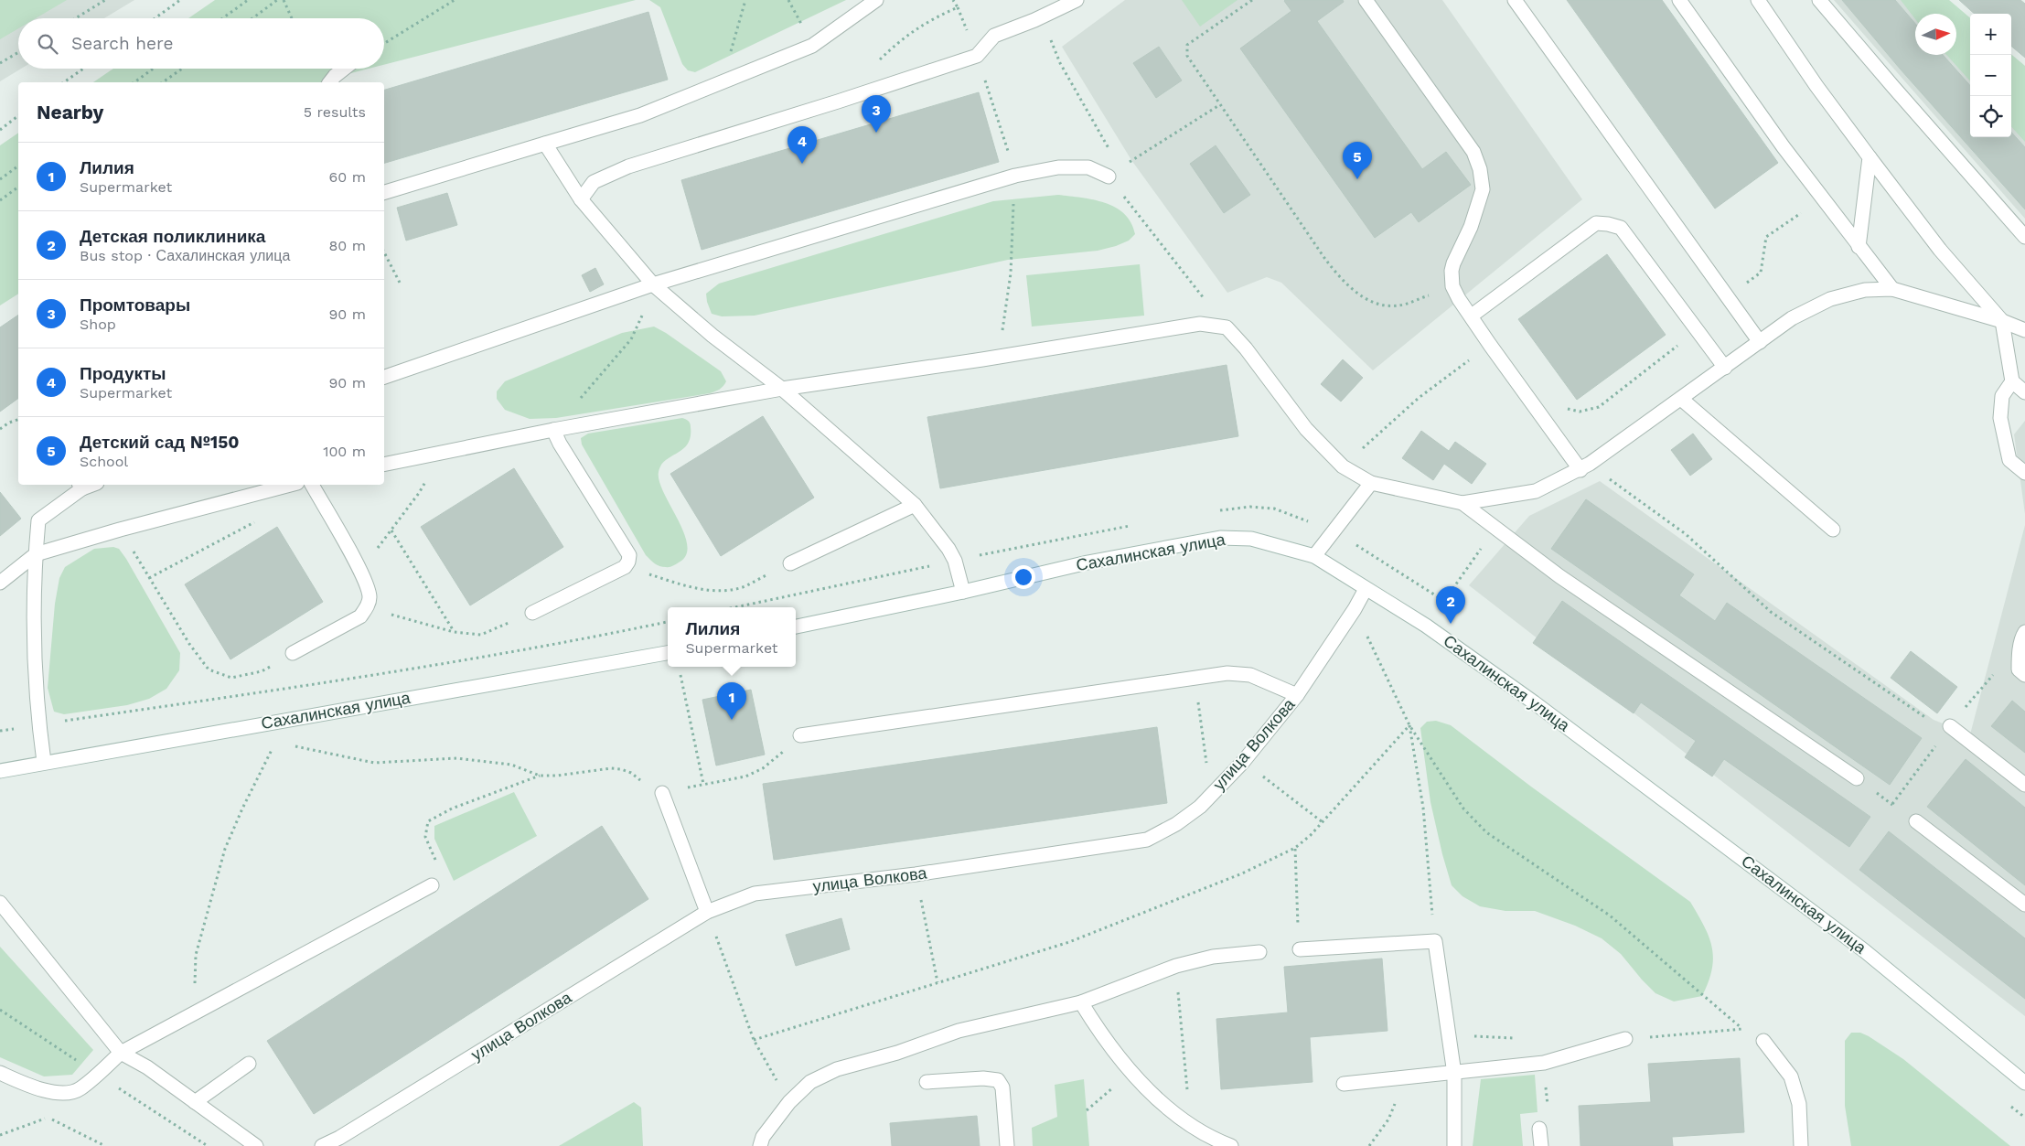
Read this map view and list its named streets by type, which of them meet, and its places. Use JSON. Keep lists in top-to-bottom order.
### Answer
{
  "streets": {
    "main road": ["Сахалинская улица", "улица Волкова"]
  },
  "crossings": [
    ["Сахалинская улица", "улица Волкова"]
  ],
  "north": "right",
  "page": {
    "map_buttons": ["+", "−"],
    "search": "Search here",
    "heading": ["Nearby", "5 results"],
    "pins": [
      "3",
      "4",
      "5",
      "2",
      "1"
    ],
    "list": [
      {
        "mark": "1",
        "name": "Лилия",
        "note": "Supermarket",
        "value": "60 m"
      },
      {
        "mark": "2",
        "name": "Детская поликлиника",
        "note": "Bus stop · Сахалинская улица",
        "value": "80 m"
      },
      {
        "mark": "3",
        "name": "Промтовары",
        "note": "Shop",
        "value": "90 m"
      },
      {
        "mark": "4",
        "name": "Продукты",
        "note": "Supermarket",
        "value": "90 m"
      },
      {
        "mark": "5",
        "name": "Детский сад №150",
        "note": "School",
        "value": "100 m"
      }
    ],
    "popup": ["Лилия", "Supermarket"]
  }
}
